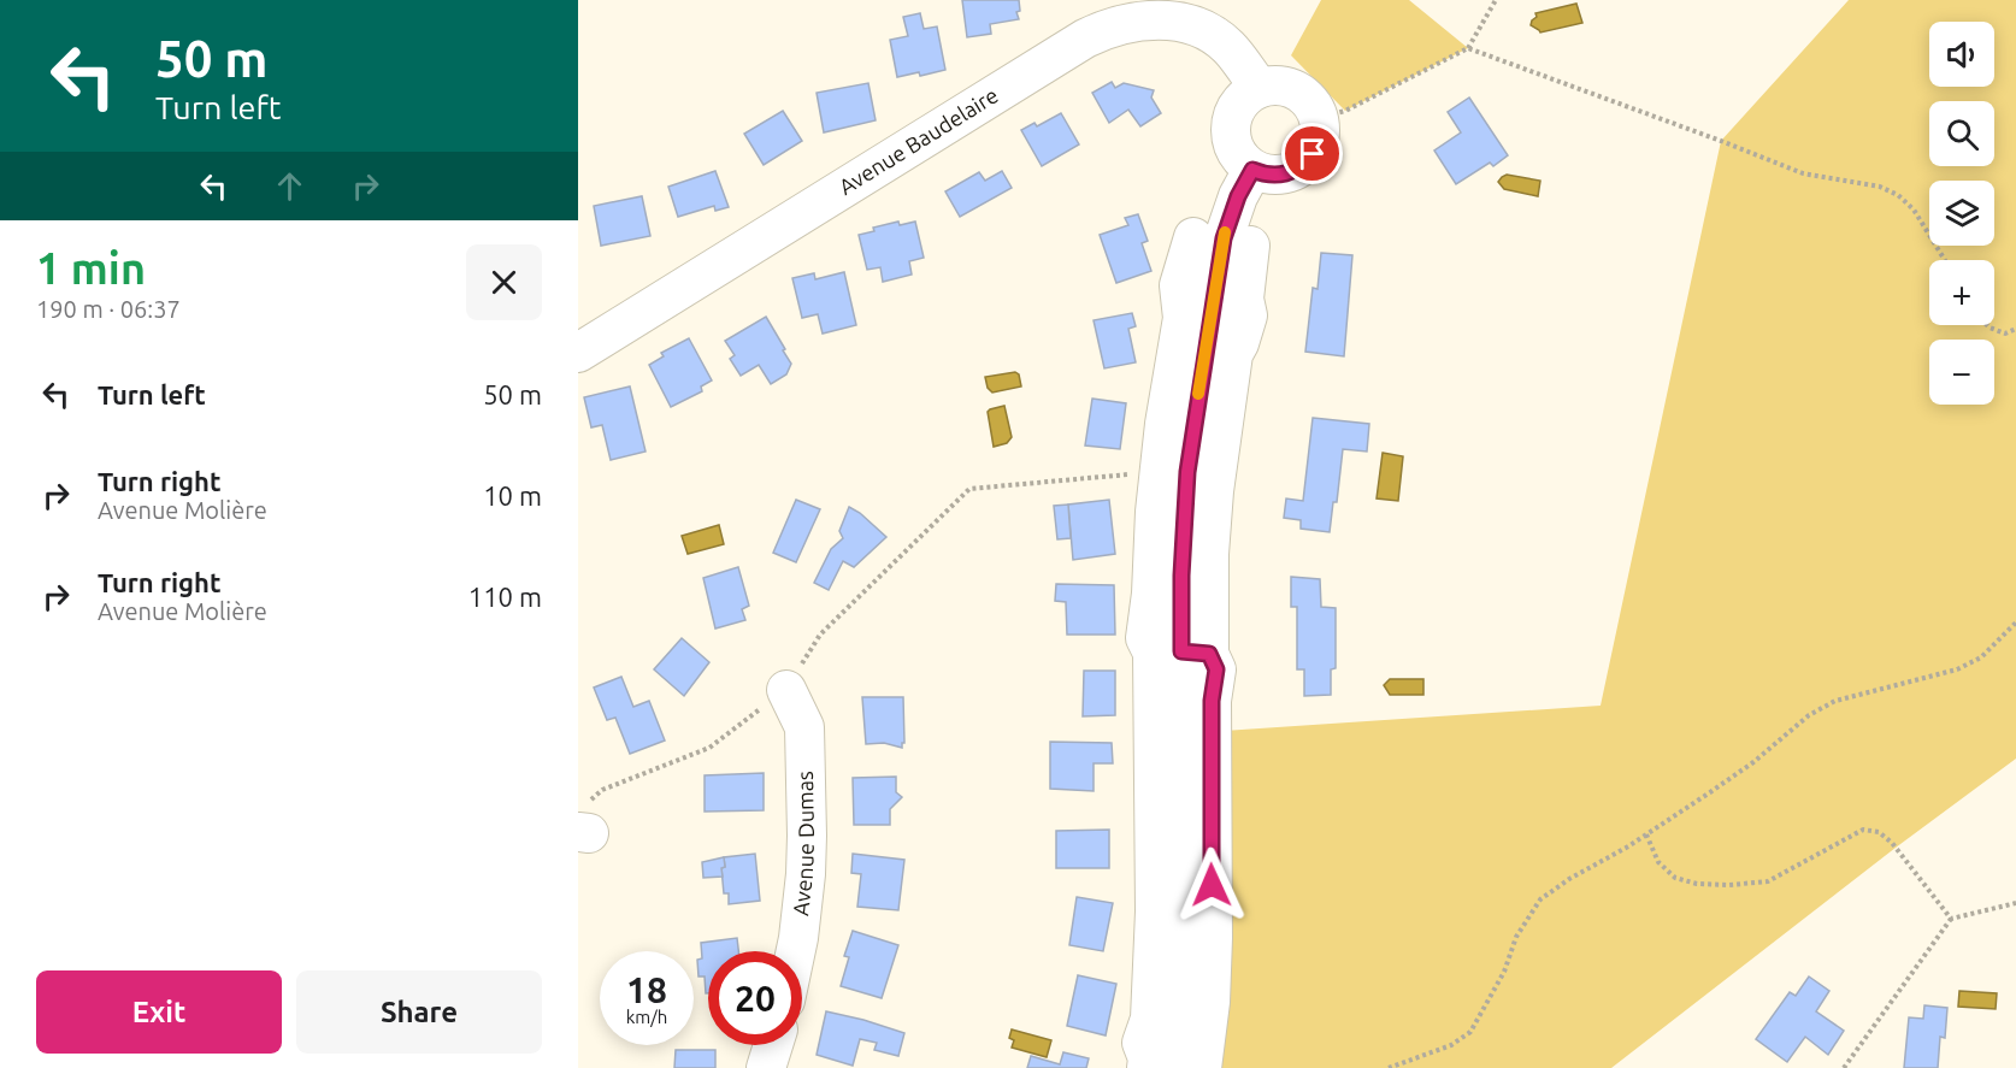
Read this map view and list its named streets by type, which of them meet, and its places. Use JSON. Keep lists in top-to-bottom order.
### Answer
{
  "streets": {
    "street": ["Avenue Baudelaire", "Avenue Dumas"]
  },
  "page": {
    "turn": ["50 m", "Turn left"],
    "map_buttons": ["+", "−"],
    "heading": ["1 min", "190 m · 06:37"],
    "list": [
      {
        "name": "Turn left",
        "value": "50 m"
      },
      {
        "name": "Turn right",
        "note": "Avenue Molière",
        "value": "10 m"
      },
      {
        "name": "Turn right",
        "note": "Avenue Molière",
        "value": "110 m"
      }
    ],
    "speed": "18 km/h",
    "limit": "20",
    "buttons": ["Exit", "Share"]
  }
}
